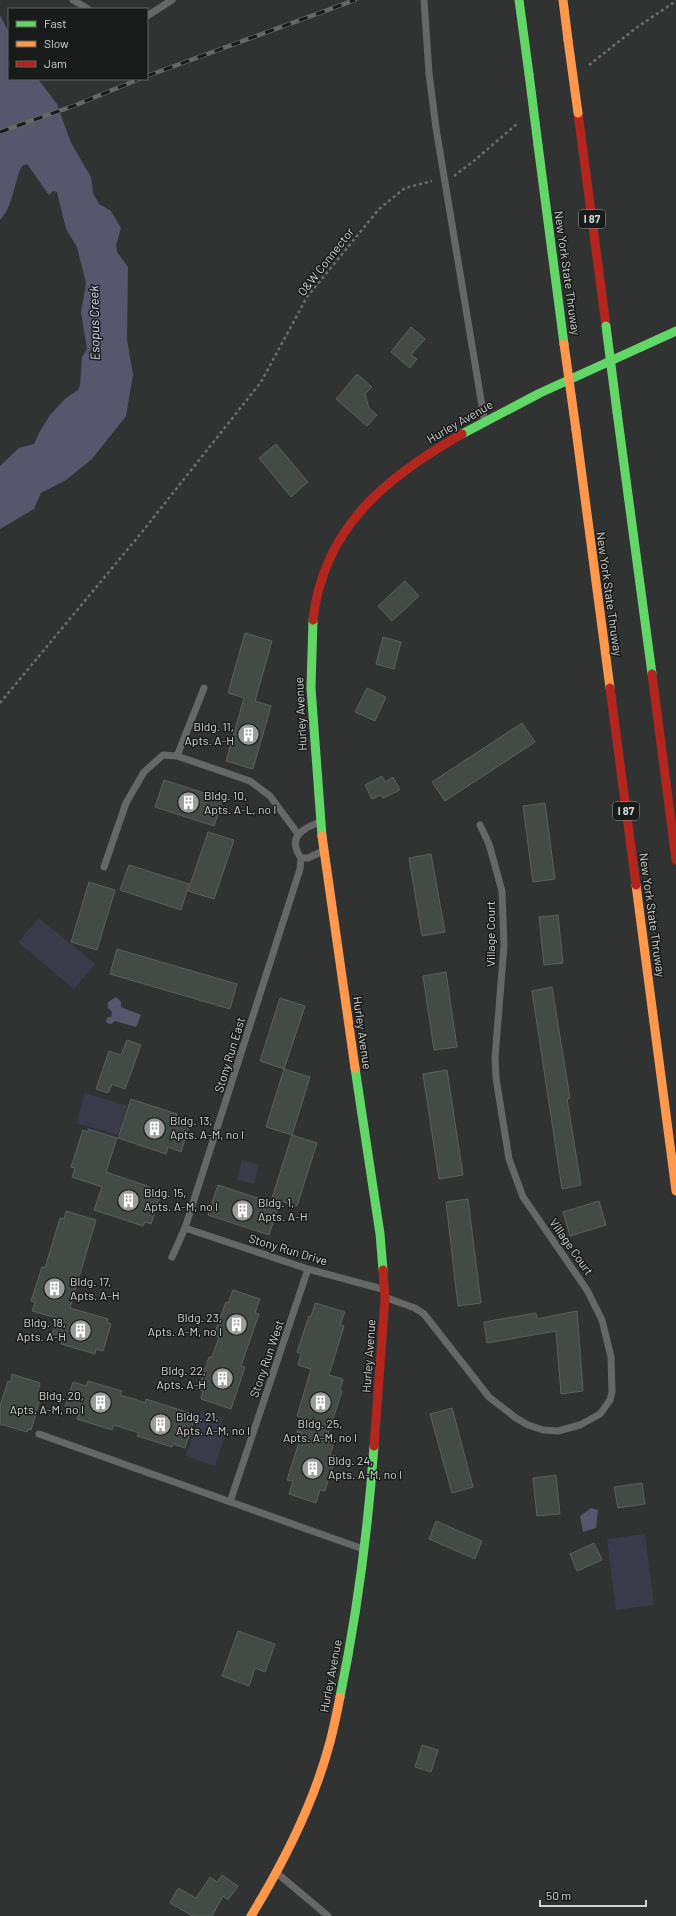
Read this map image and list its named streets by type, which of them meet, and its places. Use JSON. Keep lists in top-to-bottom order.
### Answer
{
  "streets": {
    "main road": ["I 87", "New York State Thruway", "Hurley Avenue"],
    "lane": [
      "Village Court",
      "Stony Run East",
      "Stony Run Drive",
      "Stony Run West"
    ],
    "path": ["O&W Connector"]
  },
  "crossings": [
    ["Hurley Avenue", "Village Court"],
    ["Hurley Avenue", "Stony Run Drive"],
    ["Village Court", "Stony Run Drive"],
    ["Stony Run East", "Stony Run Drive"],
    ["Stony Run Drive", "Stony Run West"]
  ],
  "water": ["Esopus Creek"],
  "places": {
    "building": [
      "Bldg. 11, Apts. A-H",
      "Bldg. 10, Apts. A-L, no I",
      "Bldg. 13, Apts. A-M, no I",
      "Bldg. 15, Apts. A-M, no I",
      "Bldg. 1, Apts. A-H",
      "Bldg. 17, Apts. A-H",
      "Bldg. 23, Apts. A-M, no I",
      "Bldg. 18, Apts. A-H",
      "Bldg. 22, Apts. A-H",
      "Bldg. 20, Apts. A-M, no I",
      "Bldg. 25, Apts. A-M, no I",
      "Bldg. 21, Apts. A-M, no I",
      "Bldg. 24, Apts. A-M, no I"
    ]
  },
  "legend": ["Fast", "Slow", "Jam"],
  "scale_bar": "50 m"
}
